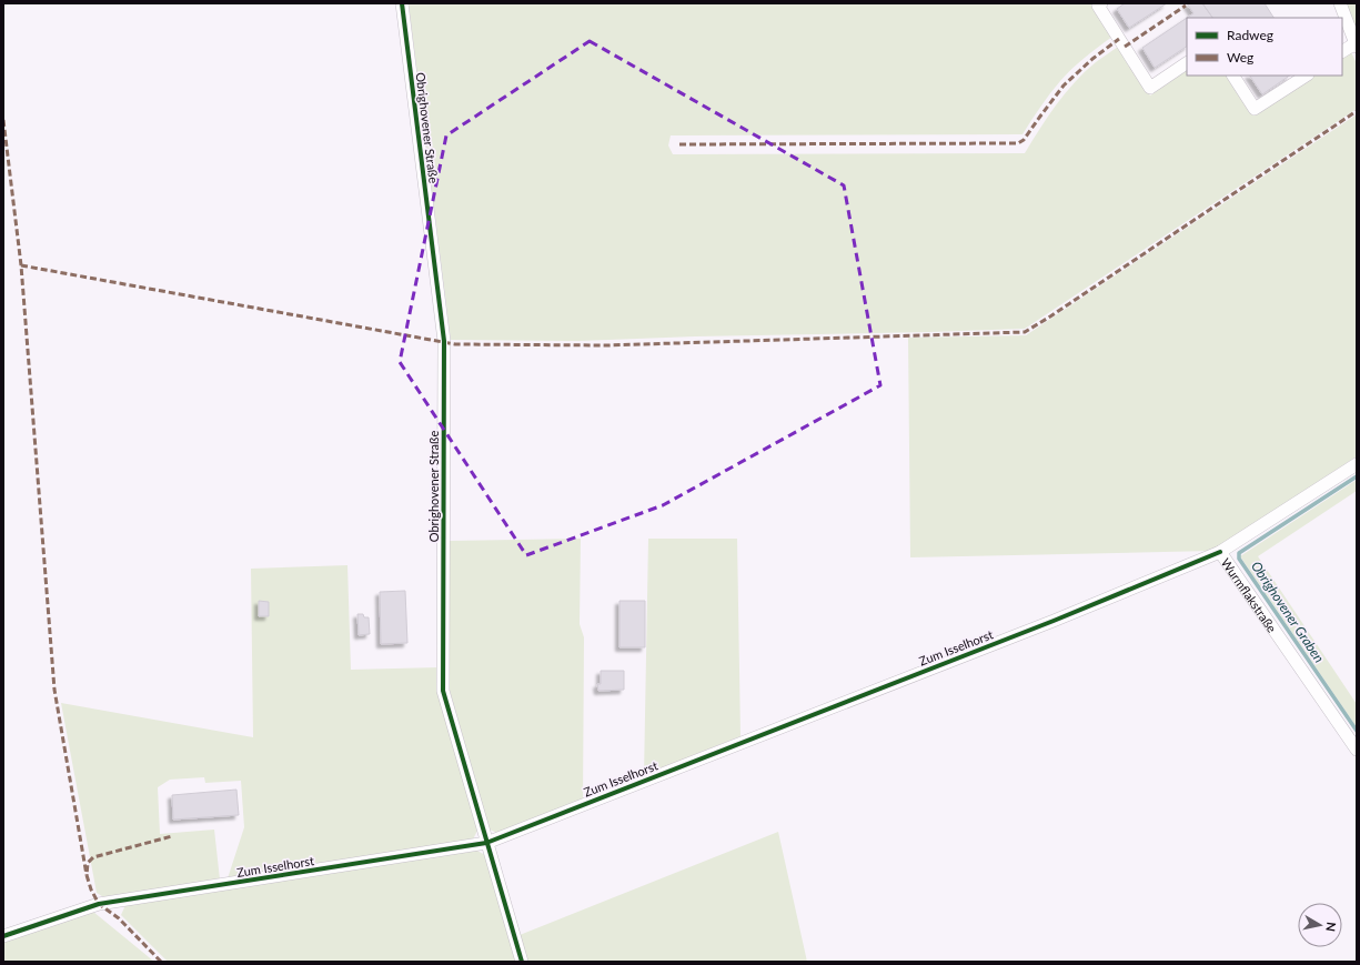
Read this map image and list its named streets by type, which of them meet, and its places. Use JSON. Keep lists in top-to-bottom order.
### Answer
{
  "streets": {
    "street": ["Obrighovener Straße", "Wurmflakstraße", "Zum Isselhorst"]
  },
  "crossings": [
    ["Obrighovener Straße", "Zum Isselhorst"],
    ["Wurmflakstraße", "Zum Isselhorst"]
  ],
  "water": ["Obrighovener Graben"],
  "legend": ["Radweg", "Weg"],
  "north": "right"
}
